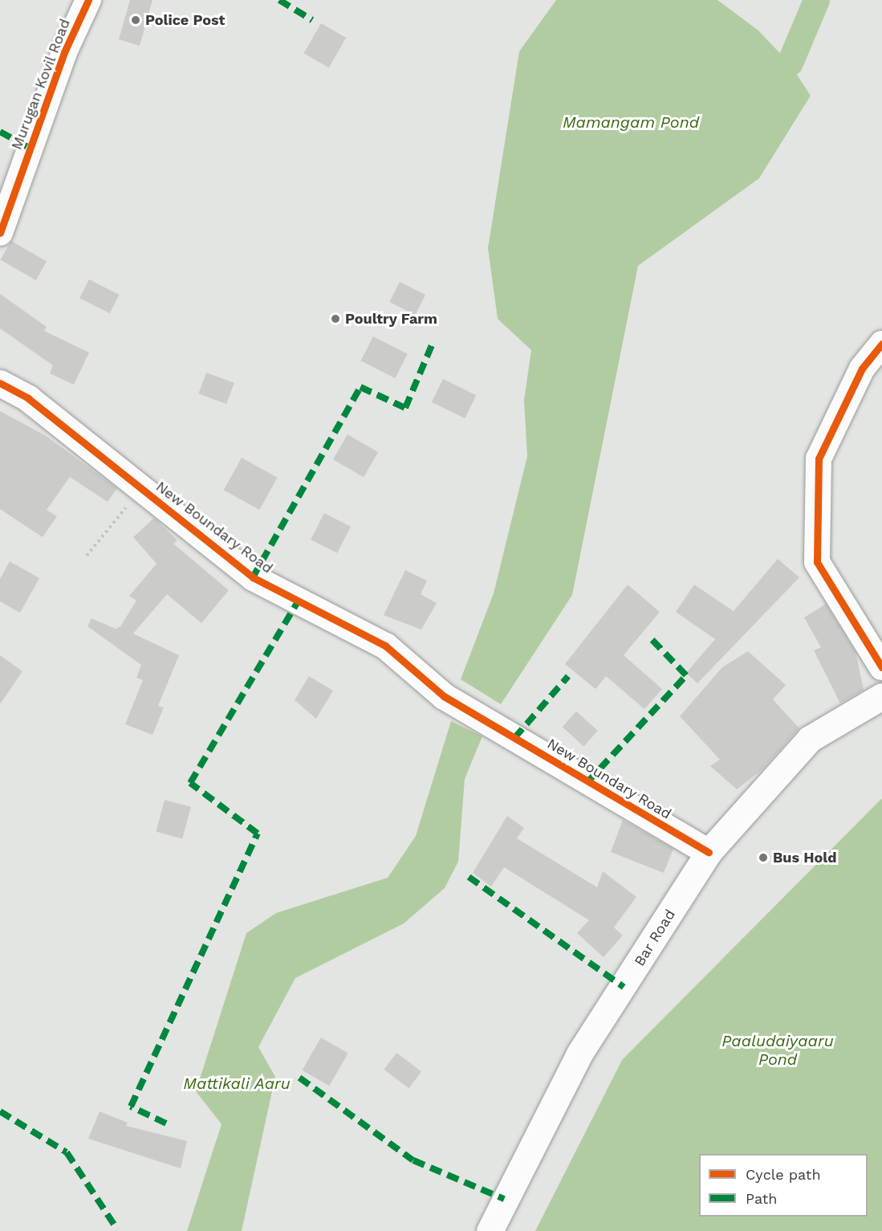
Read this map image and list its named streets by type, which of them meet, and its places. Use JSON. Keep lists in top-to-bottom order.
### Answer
{
  "streets": {
    "street": ["Murugan Kovil Road", "New Boundary Road", "Bar Road"]
  },
  "crossings": [
    ["New Boundary Road", "Bar Road"]
  ],
  "water": ["Mamangam Pond", "Paaludaiyaaru Pond", "Mattikali Aaru"],
  "places": ["Police Post", "Poultry Farm", "Bus Hold"],
  "legend": ["Cycle path", "Path"]
}
